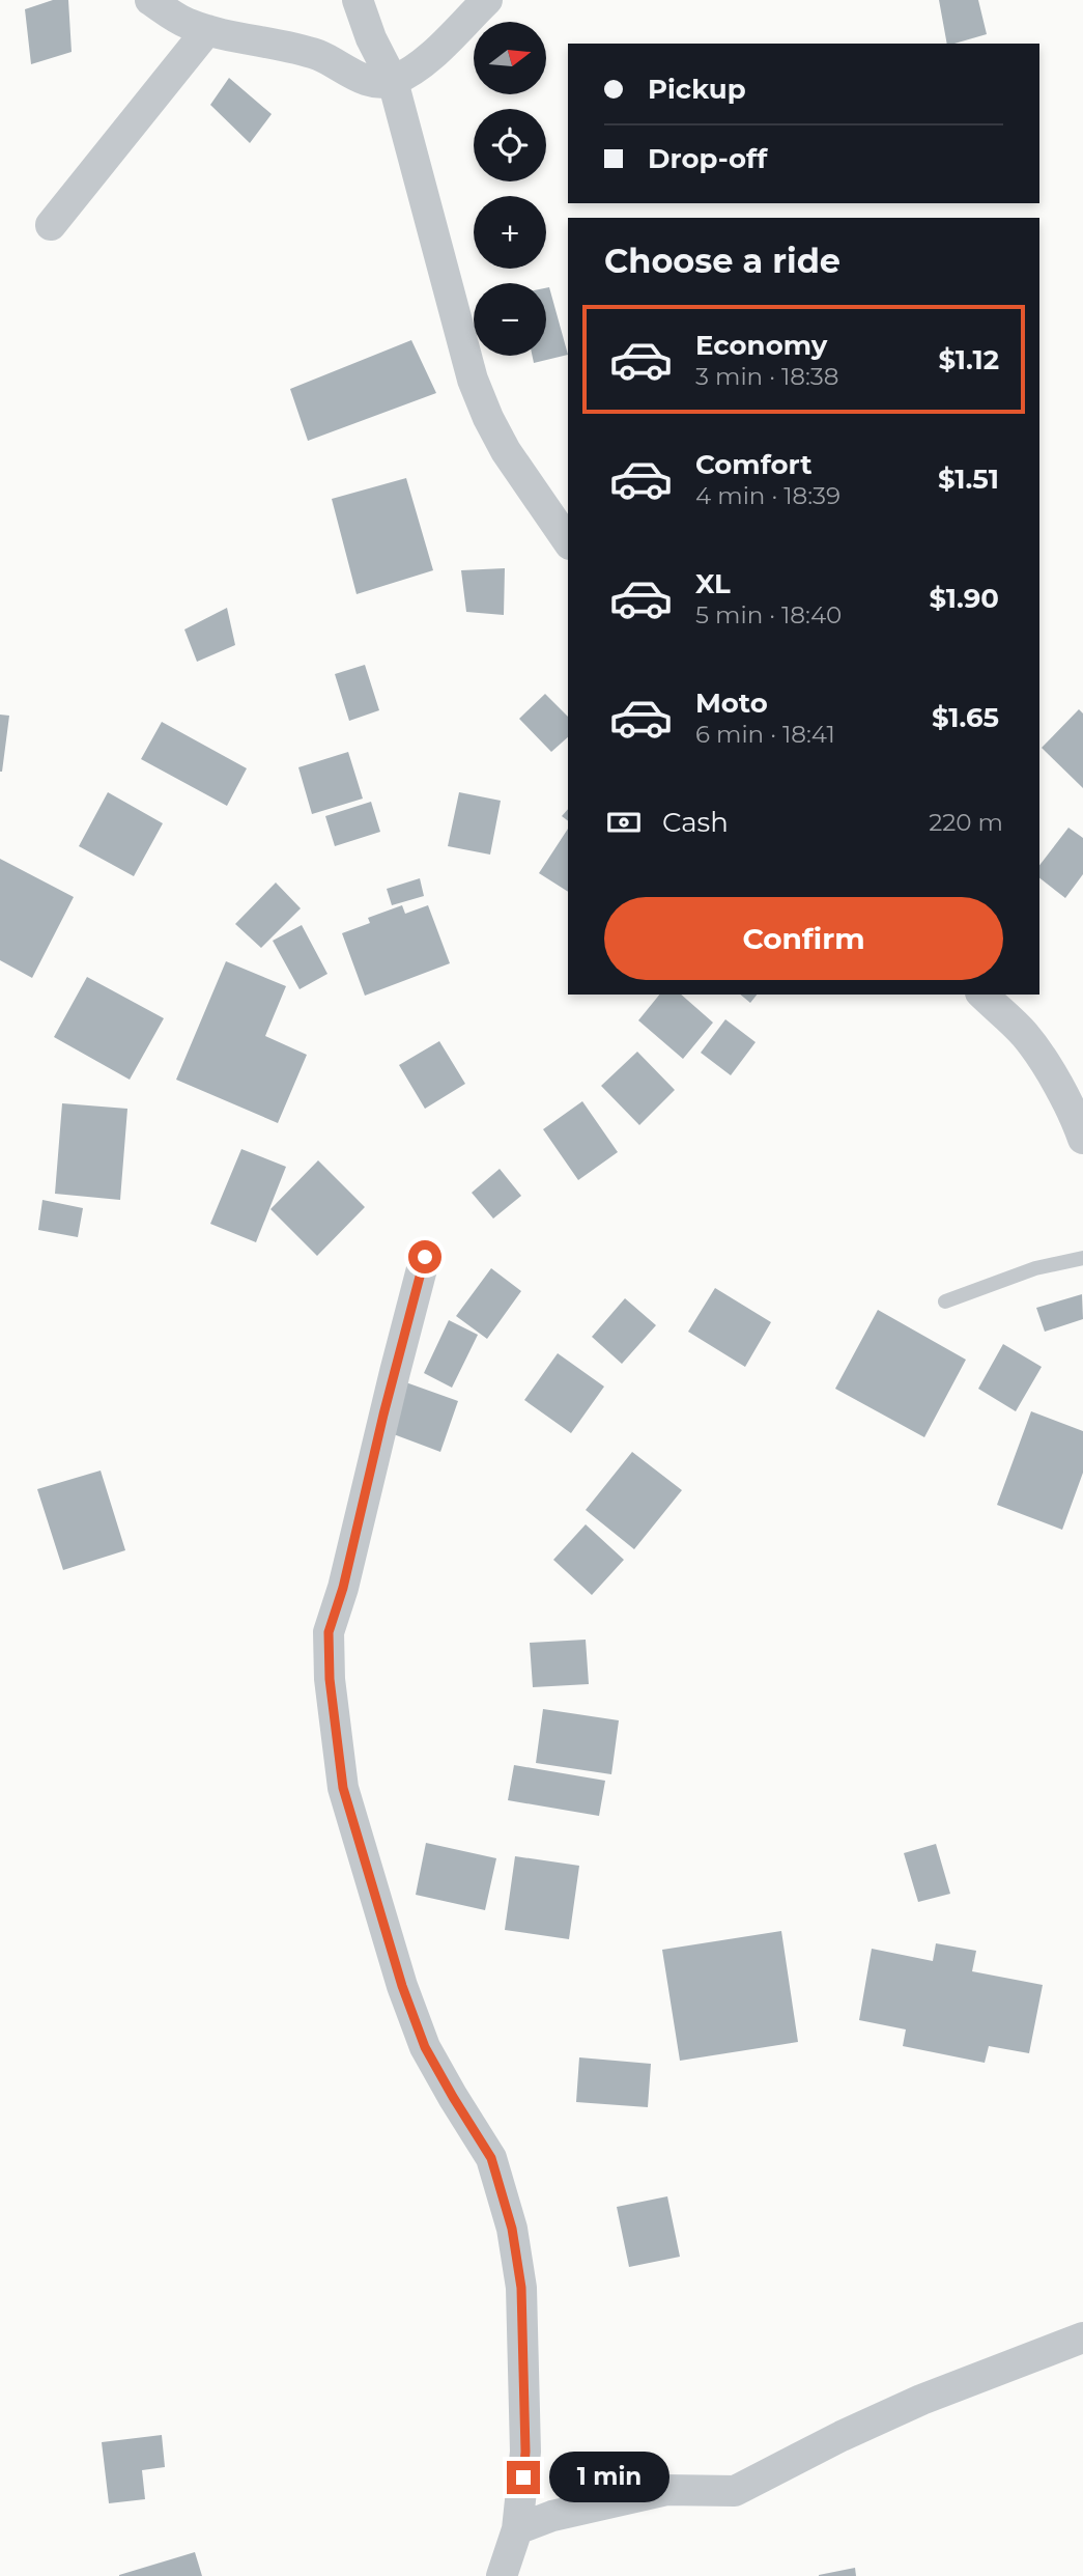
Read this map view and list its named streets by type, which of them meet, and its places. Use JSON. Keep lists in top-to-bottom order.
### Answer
{
  "north": "right",
  "page": {
    "map_buttons": ["+", "−"],
    "banner": ["Pickup", "Drop-off"],
    "heading": "Choose a ride",
    "list": [
      {
        "name": "Economy",
        "note": "3 min · 18:38",
        "value": "$1.12"
      },
      {
        "name": "Comfort",
        "note": "4 min · 18:39",
        "value": "$1.51"
      },
      {
        "name": "XL",
        "note": "5 min · 18:40",
        "value": "$1.90"
      },
      {
        "name": "Moto",
        "note": "6 min · 18:41",
        "value": "$1.65"
      }
    ],
    "pay": ["Cash", "220 m"],
    "buttons": "Confirm",
    "bubble": "1 min"
  }
}
